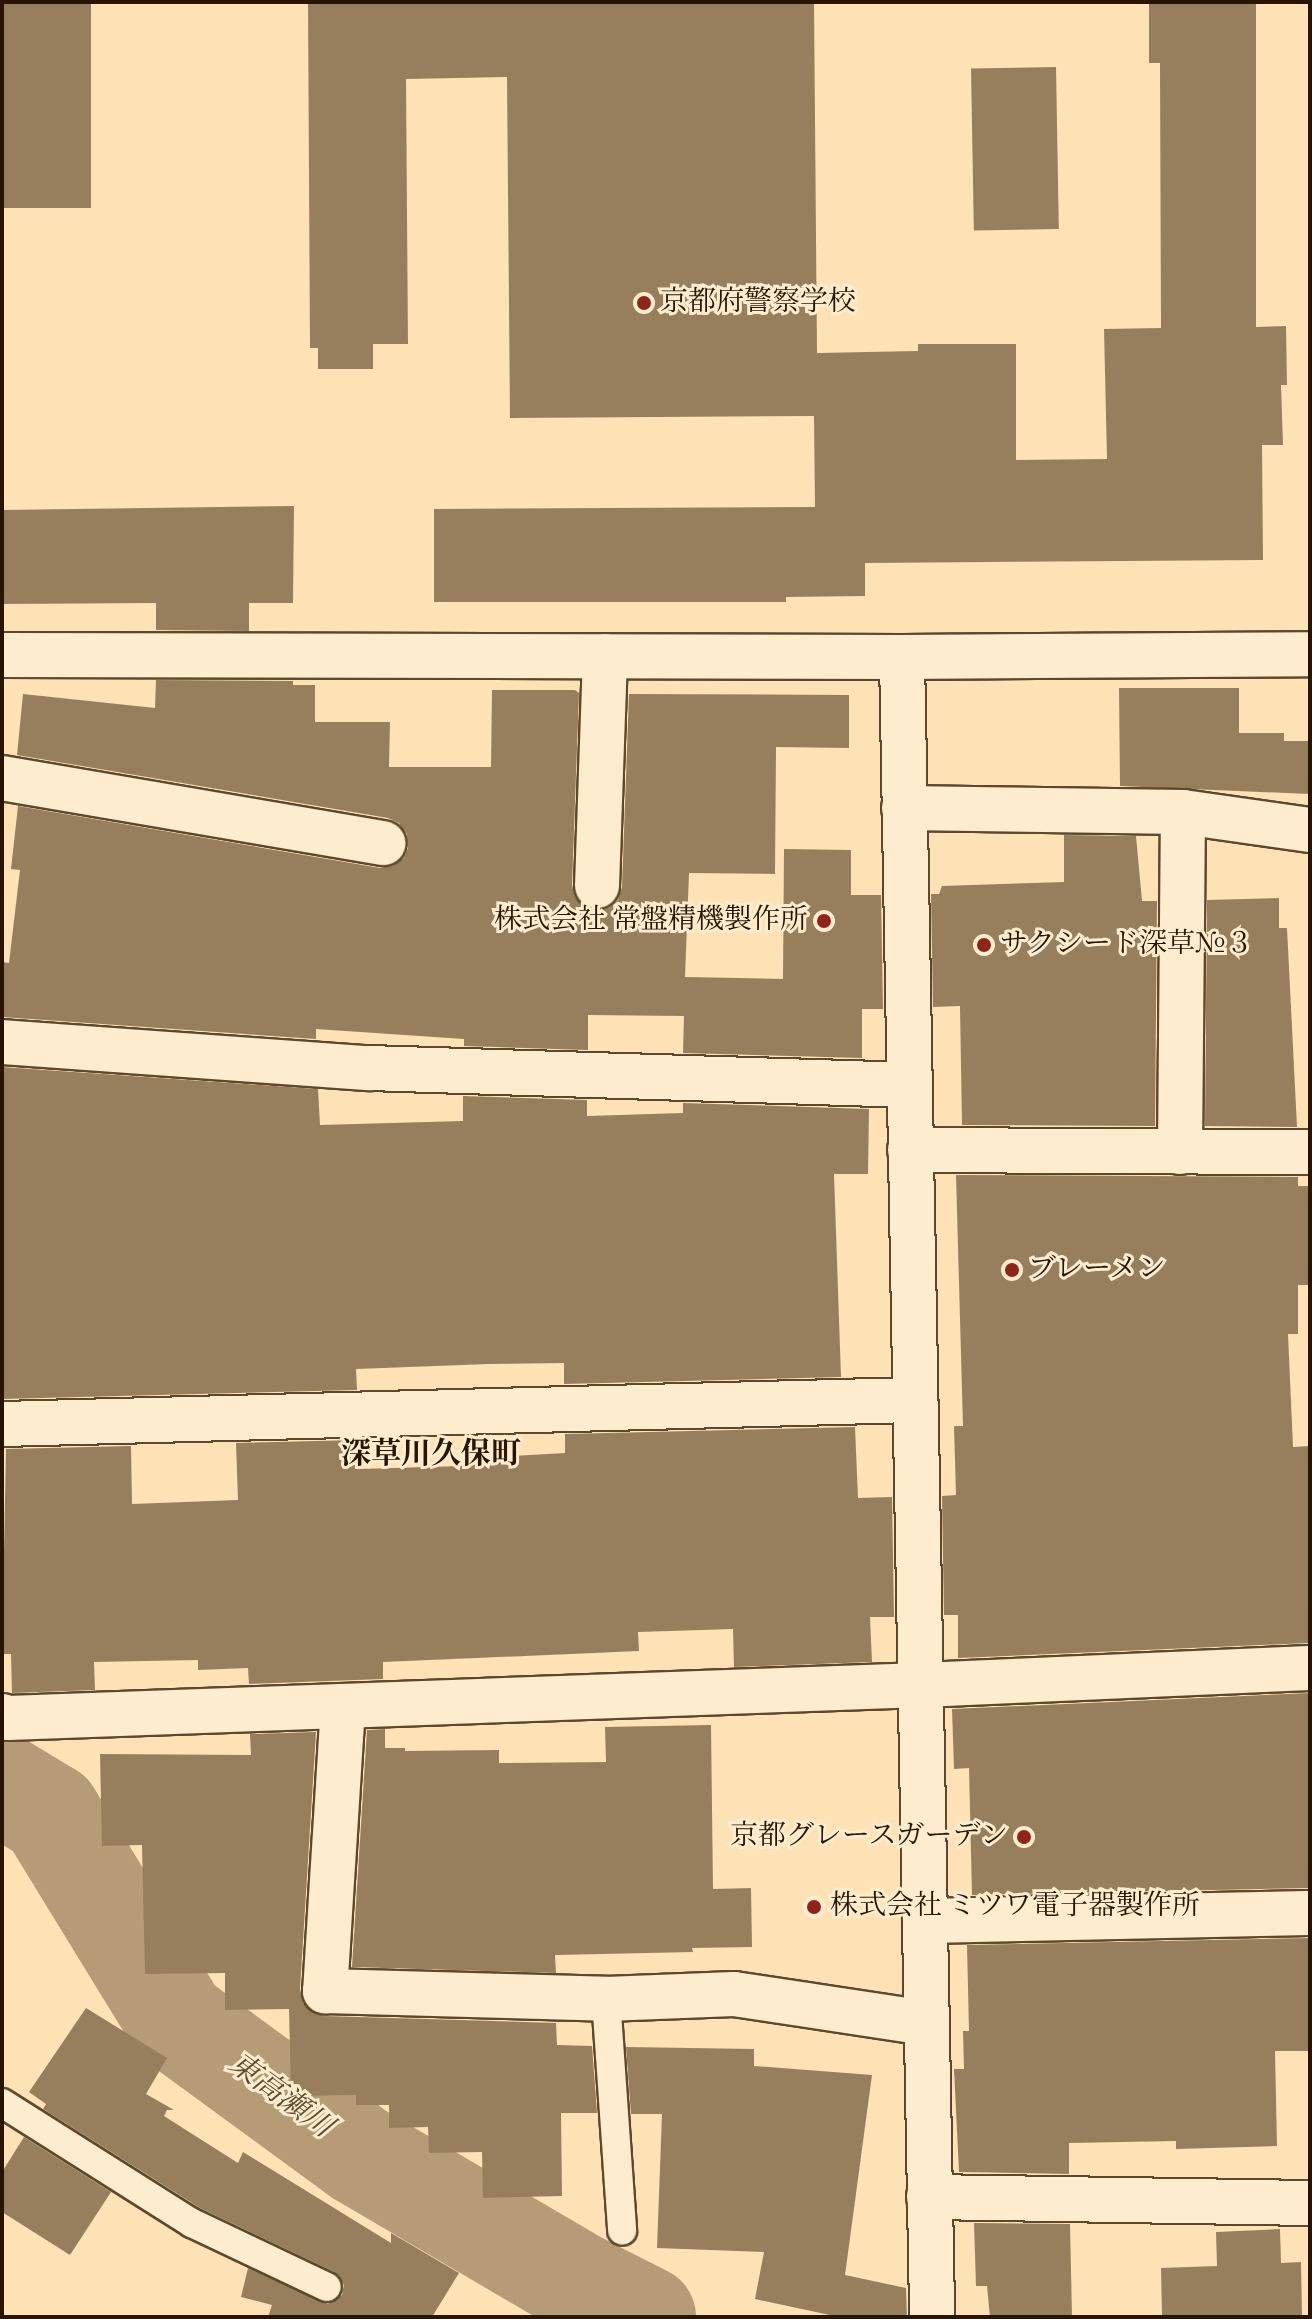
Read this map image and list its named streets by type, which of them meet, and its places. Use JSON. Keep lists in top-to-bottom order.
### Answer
{
  "districts": ["深草川久保町"],
  "water": ["東高瀬川"],
  "places": [
    "京都府警察学校",
    "株式会社 常盤精機製作所",
    "サクシード深草№３",
    "ブレーメン",
    "京都グレースガーデン",
    "株式会社 ミツワ電子器製作所"
  ]
}
